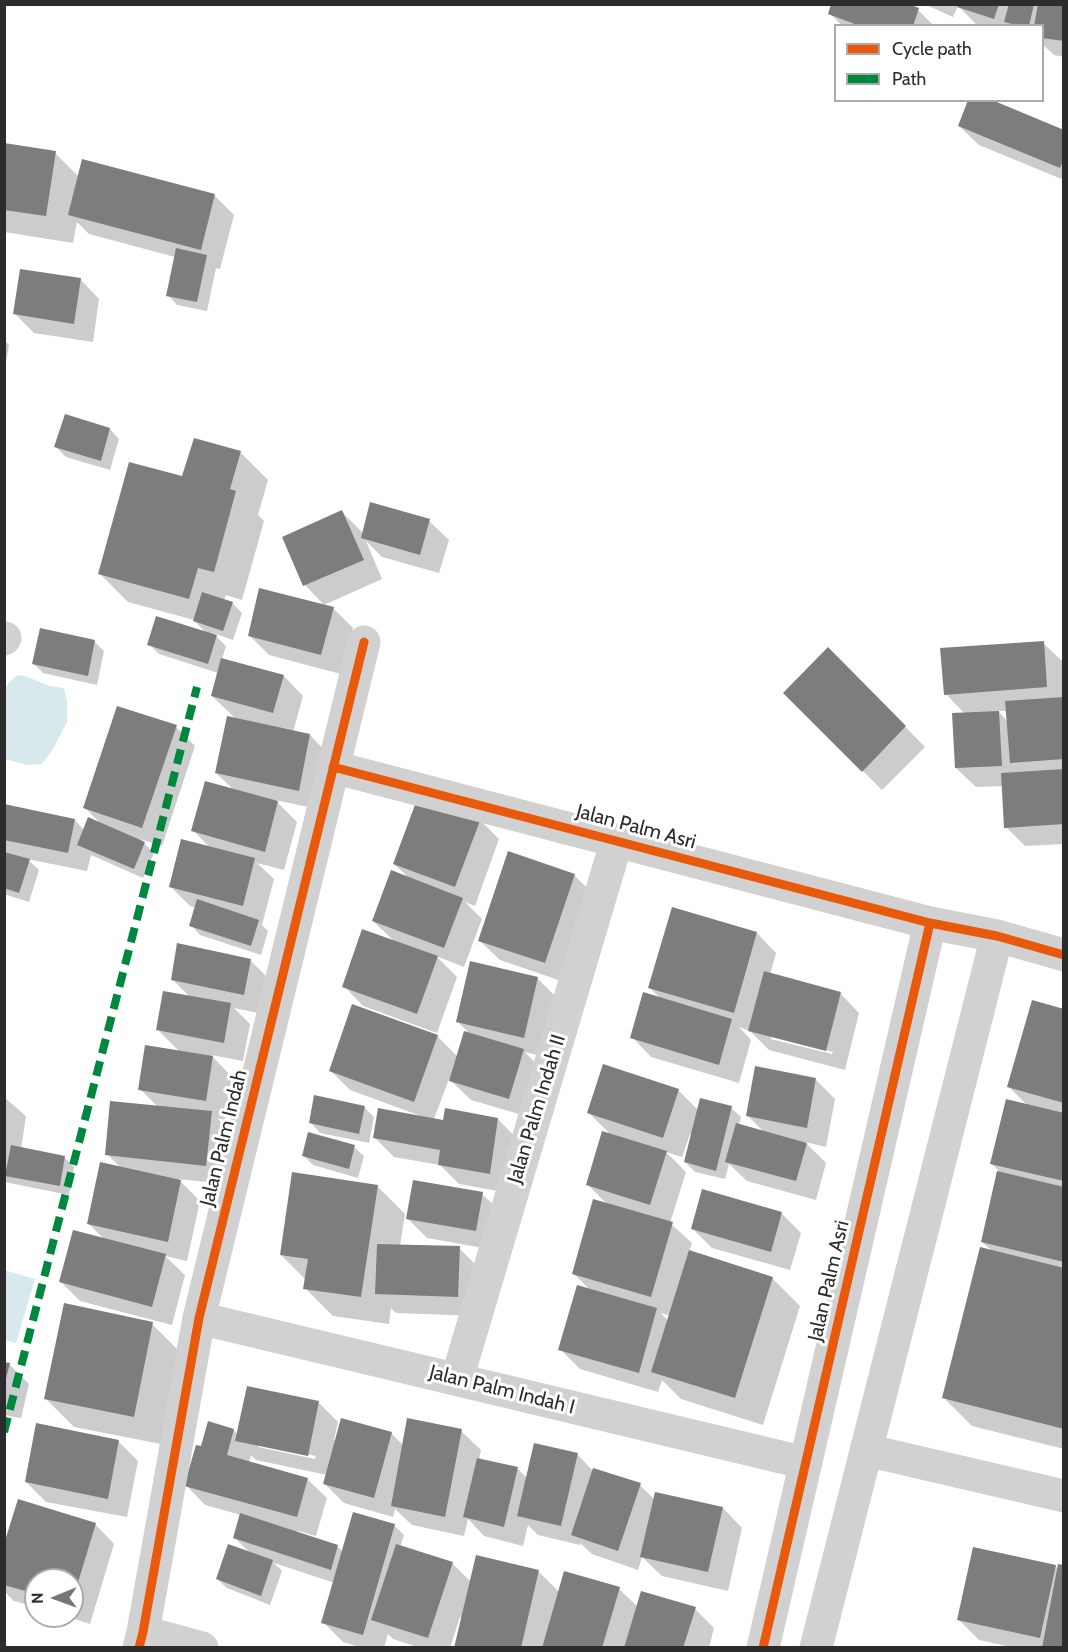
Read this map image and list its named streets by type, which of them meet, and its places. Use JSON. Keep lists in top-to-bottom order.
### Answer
{
  "streets": {
    "street": [
      "Jalan Palm Asri",
      "Jalan Palm Indah II",
      "Jalan Palm Indah",
      "Jalan Palm Indah I"
    ]
  },
  "crossings": [
    ["Jalan Palm Asri", "Jalan Palm Indah II"],
    ["Jalan Palm Asri", "Jalan Palm Indah"],
    ["Jalan Palm Asri", "Jalan Palm Indah I"],
    ["Jalan Palm Indah II", "Jalan Palm Indah I"],
    ["Jalan Palm Indah", "Jalan Palm Indah I"]
  ],
  "legend": ["Cycle path", "Path"],
  "north": "left"
}
